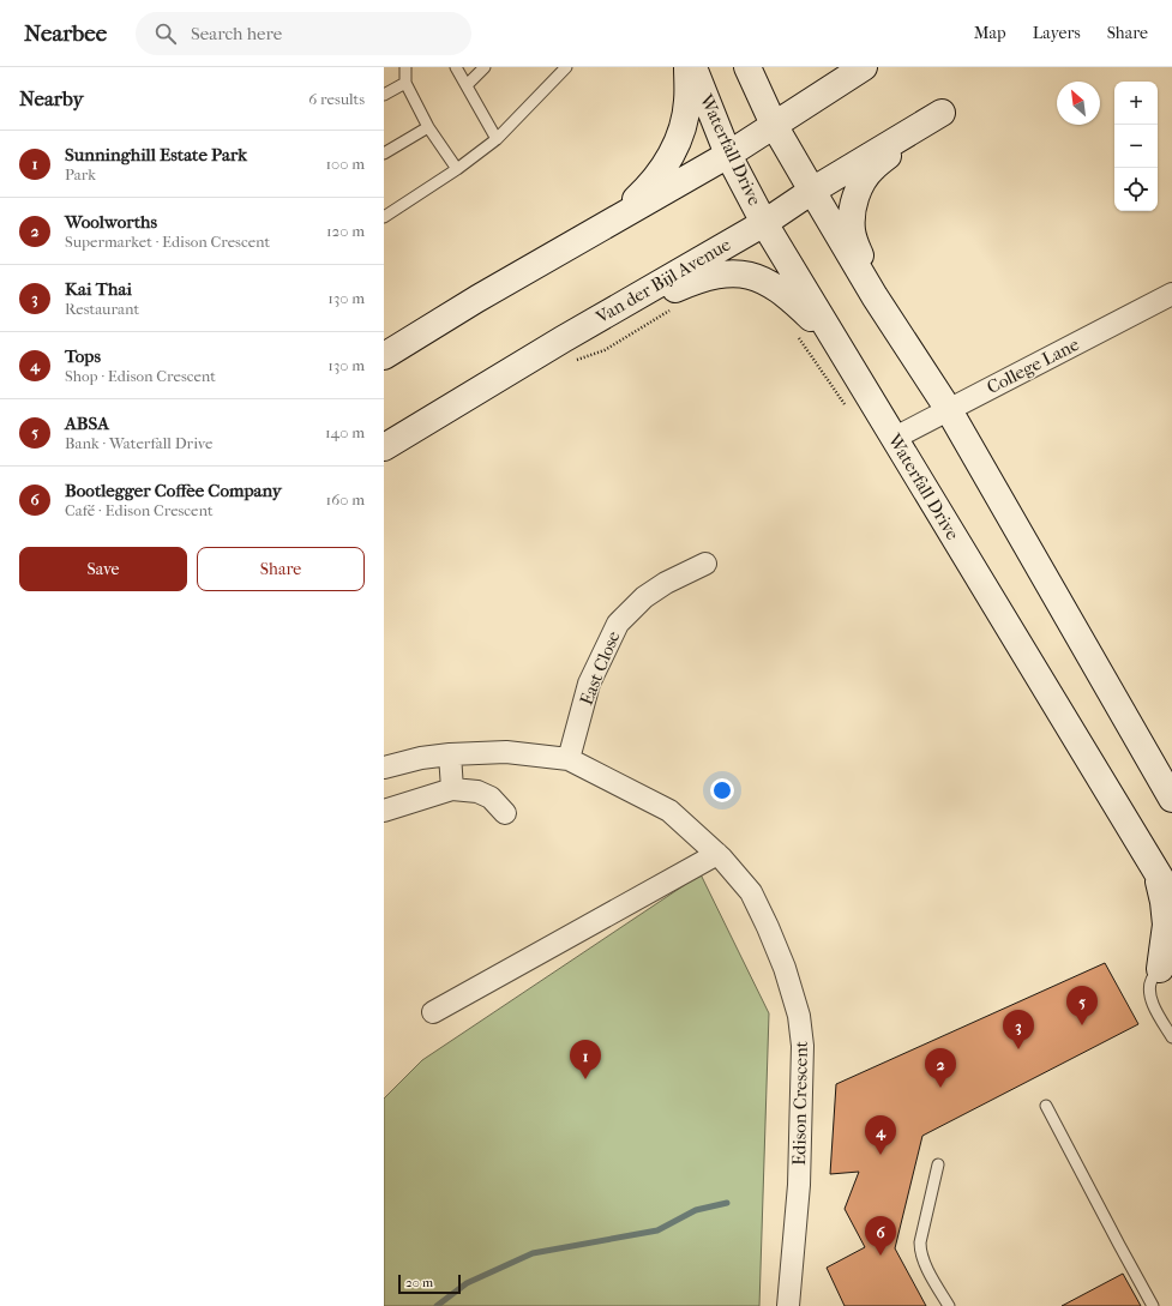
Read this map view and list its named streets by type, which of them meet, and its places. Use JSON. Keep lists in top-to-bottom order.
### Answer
{
  "streets": {
    "main road": ["Waterfall Drive", "Van der Bijl Avenue"],
    "street": ["College Lane", "East Close", "Edison Crescent"]
  },
  "crossings": [
    ["Waterfall Drive", "Van der Bijl Avenue"],
    ["Waterfall Drive", "College Lane"],
    ["East Close", "Edison Crescent"]
  ],
  "scale_bar": "20 m",
  "north": "top left",
  "page": {
    "header": "Nearbee",
    "search": "Search here",
    "nav": ["Map", "Layers", "Share"],
    "heading": ["Nearby", "6 results"],
    "map_buttons": ["+", "−"],
    "list": [
      {
        "mark": "1",
        "name": "Sunninghill Estate Park",
        "note": "Park",
        "value": "100 m"
      },
      {
        "mark": "2",
        "name": "Woolworths",
        "note": "Supermarket · Edison Crescent",
        "value": "120 m"
      },
      {
        "mark": "3",
        "name": "Kai Thai",
        "note": "Restaurant",
        "value": "130 m"
      },
      {
        "mark": "4",
        "name": "Tops",
        "note": "Shop · Edison Crescent",
        "value": "130 m"
      },
      {
        "mark": "5",
        "name": "ABSA",
        "note": "Bank · Waterfall Drive",
        "value": "140 m"
      },
      {
        "mark": "6",
        "name": "Bootlegger Coffee Company",
        "note": "Café · Edison Crescent",
        "value": "160 m"
      }
    ],
    "buttons": ["Save", "Share"],
    "pins": [
      "5",
      "3",
      "1",
      "2",
      "4",
      "6"
    ],
    "scale": "20 m"
  }
}
